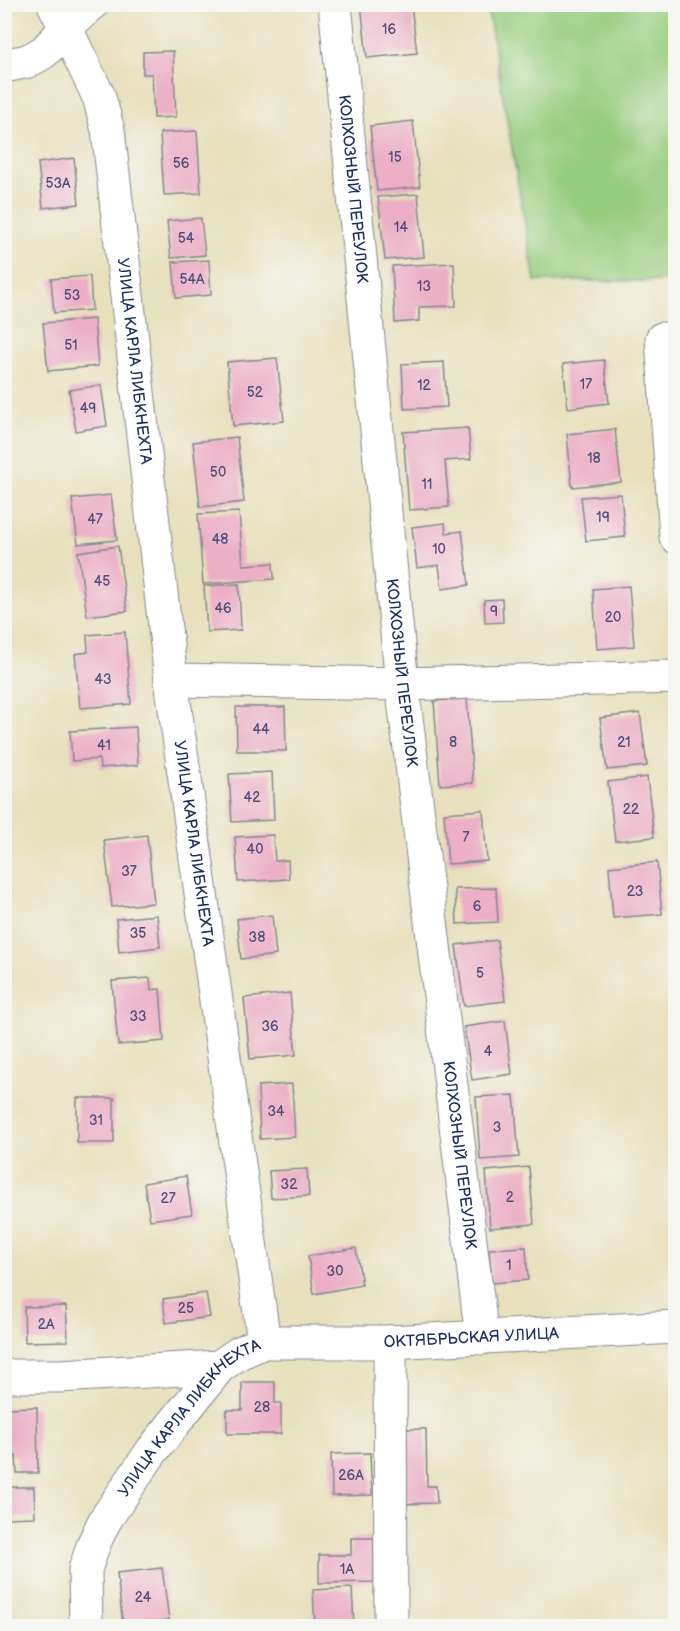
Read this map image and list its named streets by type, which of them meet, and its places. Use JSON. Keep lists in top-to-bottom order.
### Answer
{
  "streets": {
    "street": ["КОЛХОЗНЫЙ ПЕРЕУЛОК", "УЛИЦА КАРЛА ЛИБКНЕХТА", "ОКТЯБРЬСКАЯ УЛИЦА"]
  },
  "crossings": [
    ["КОЛХОЗНЫЙ ПЕРЕУЛОК", "ОКТЯБРЬСКАЯ УЛИЦА"],
    ["УЛИЦА КАРЛА ЛИБКНЕХТА", "ОКТЯБРЬСКАЯ УЛИЦА"]
  ],
  "house_numbers": [
    "16",
    "15",
    "56",
    "53А",
    "14",
    "54",
    "54А",
    "13",
    "53",
    "51",
    "17",
    "12",
    "52",
    "49",
    "18",
    "50",
    "11",
    "19",
    "47",
    "48",
    "10",
    "45",
    "46",
    "9",
    "20",
    "43",
    "44",
    "8",
    "21",
    "41",
    "42",
    "22",
    "7",
    "40",
    "37",
    "23",
    "6",
    "35",
    "38",
    "5",
    "33",
    "36",
    "4",
    "34",
    "31",
    "3",
    "32",
    "2",
    "27",
    "1",
    "30",
    "25",
    "2А",
    "28",
    "26А",
    "1А",
    "24"
  ]
}
